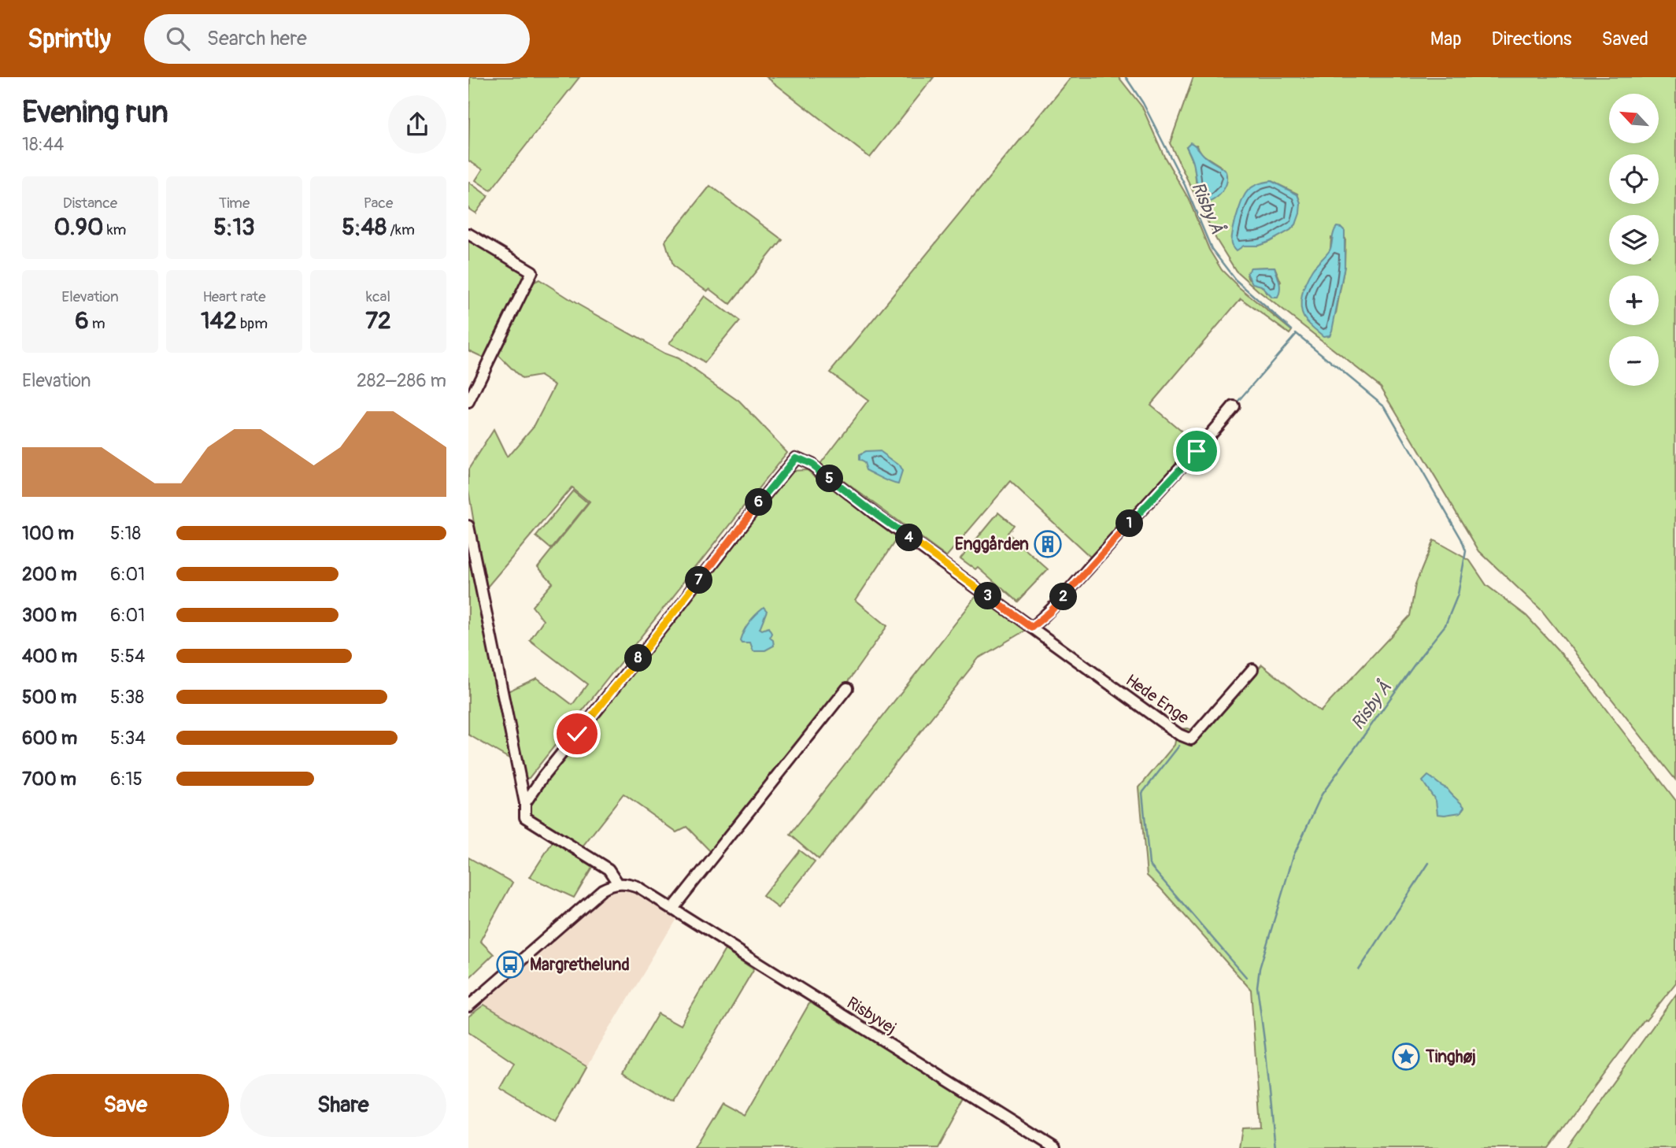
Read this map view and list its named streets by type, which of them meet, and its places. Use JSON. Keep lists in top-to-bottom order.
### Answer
{
  "streets": {
    "street": ["Hede Enge", "Risbyvej"]
  },
  "water": ["Risby Å"],
  "places": {
    "building": ["Enggården"],
    "bus stop": ["Margrethelund"],
    "place": ["Tinghøj"]
  },
  "north": "top left",
  "page": {
    "header": "Sprintly",
    "search": "Search here",
    "nav": ["Map", "Directions", "Saved"],
    "heading": ["Evening run", "18:44"],
    "map_buttons": ["+", "−"],
    "stats": [
      ["Distance", "0.90 km"],
      ["Time", "5:13"],
      ["Pace", "5:48 /km"],
      ["Elevation", "6 m"],
      ["Heart rate", "142 bpm"],
      ["kcal", "72"]
    ],
    "chart": ["Elevation", "282–286 m"],
    "pins": [
      "5",
      "6",
      "1",
      "4",
      "7",
      "3",
      "2",
      "8"
    ],
    "list": [
      {
        "name": "100 m",
        "note": "5:18"
      },
      {
        "name": "200 m",
        "note": "6:01"
      },
      {
        "name": "300 m",
        "note": "6:01"
      },
      {
        "name": "400 m",
        "note": "5:54"
      },
      {
        "name": "500 m",
        "note": "5:38"
      },
      {
        "name": "600 m",
        "note": "5:34"
      },
      {
        "name": "700 m",
        "note": "6:15"
      }
    ],
    "buttons": ["Save", "Share"]
  }
}
